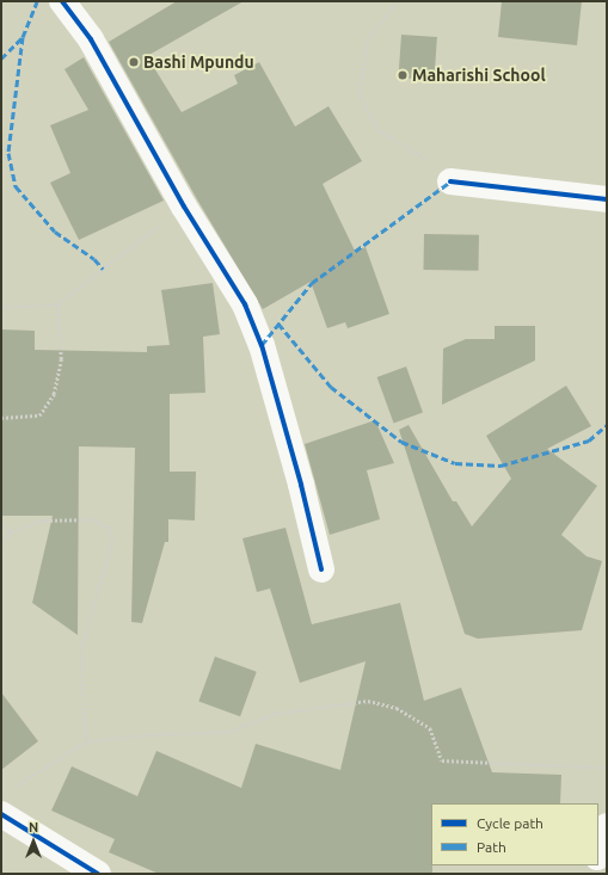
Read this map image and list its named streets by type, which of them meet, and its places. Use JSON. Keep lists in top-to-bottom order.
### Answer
{
  "places": ["Bashi Mpundu", "Maharishi School"],
  "legend": ["Cycle path", "Path"],
  "north": "top"
}
